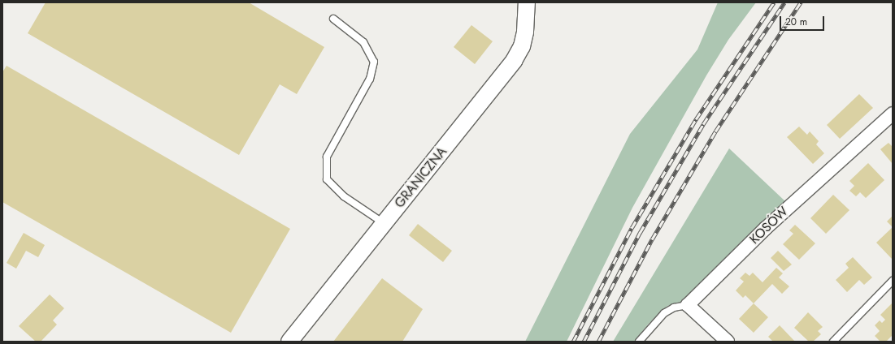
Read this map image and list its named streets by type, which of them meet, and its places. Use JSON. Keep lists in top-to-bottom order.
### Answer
{
  "streets": {
    "street": ["GRANICZNA", "KOSÓW"]
  },
  "scale_bar": "20 m"
}
